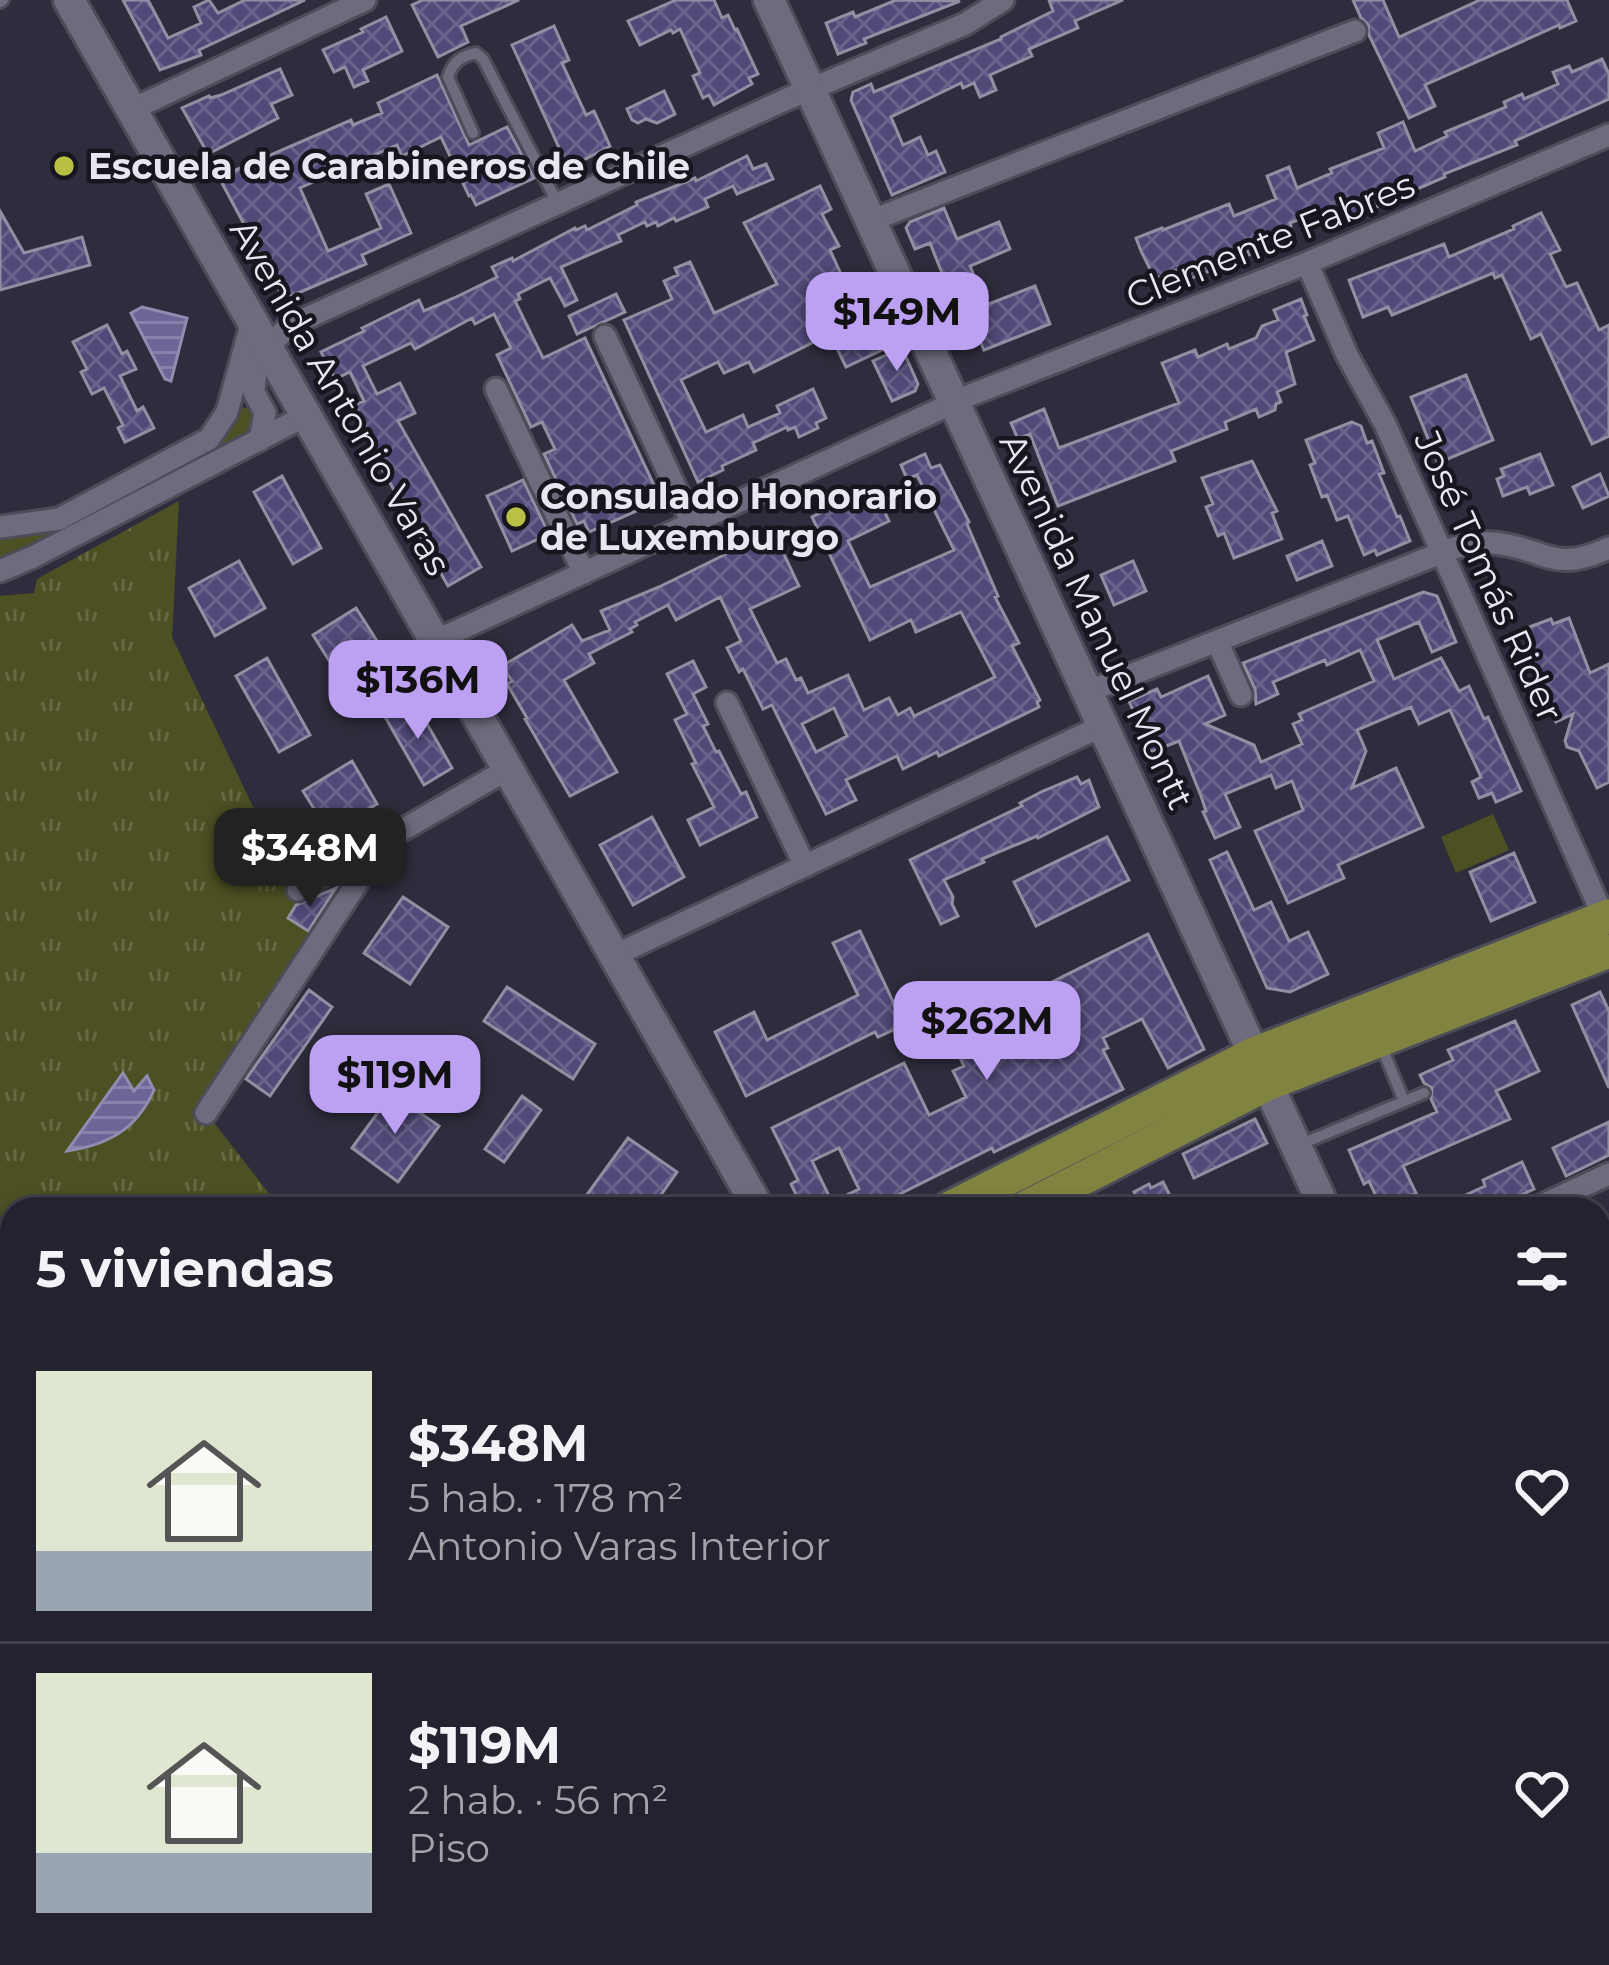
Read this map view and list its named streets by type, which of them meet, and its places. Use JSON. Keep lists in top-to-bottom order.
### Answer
{
  "streets": {
    "main road": ["Avenida Antonio Varas", "Avenida Manuel Montt"],
    "street": ["Clemente Fabres", "José Tomás Rider"]
  },
  "crossings": [
    ["Clemente Fabres", "Avenida Antonio Varas"],
    ["Clemente Fabres", "José Tomás Rider"],
    ["Clemente Fabres", "Avenida Manuel Montt"]
  ],
  "places": ["Escuela de Carabineros de Chile", "Consulado Honorario de Luxemburgo"],
  "page": {
    "price": [
      "$149M",
      "$136M",
      "$348M",
      "$262M",
      "$119M"
    ],
    "heading": "5 viviendas",
    "list": [
      {
        "name": "$348M",
        "note": "5 hab. · 178 m² · Antonio Varas Interior"
      },
      {
        "name": "$119M",
        "note": "2 hab. · 56 m² · Piso"
      }
    ]
  }
}
